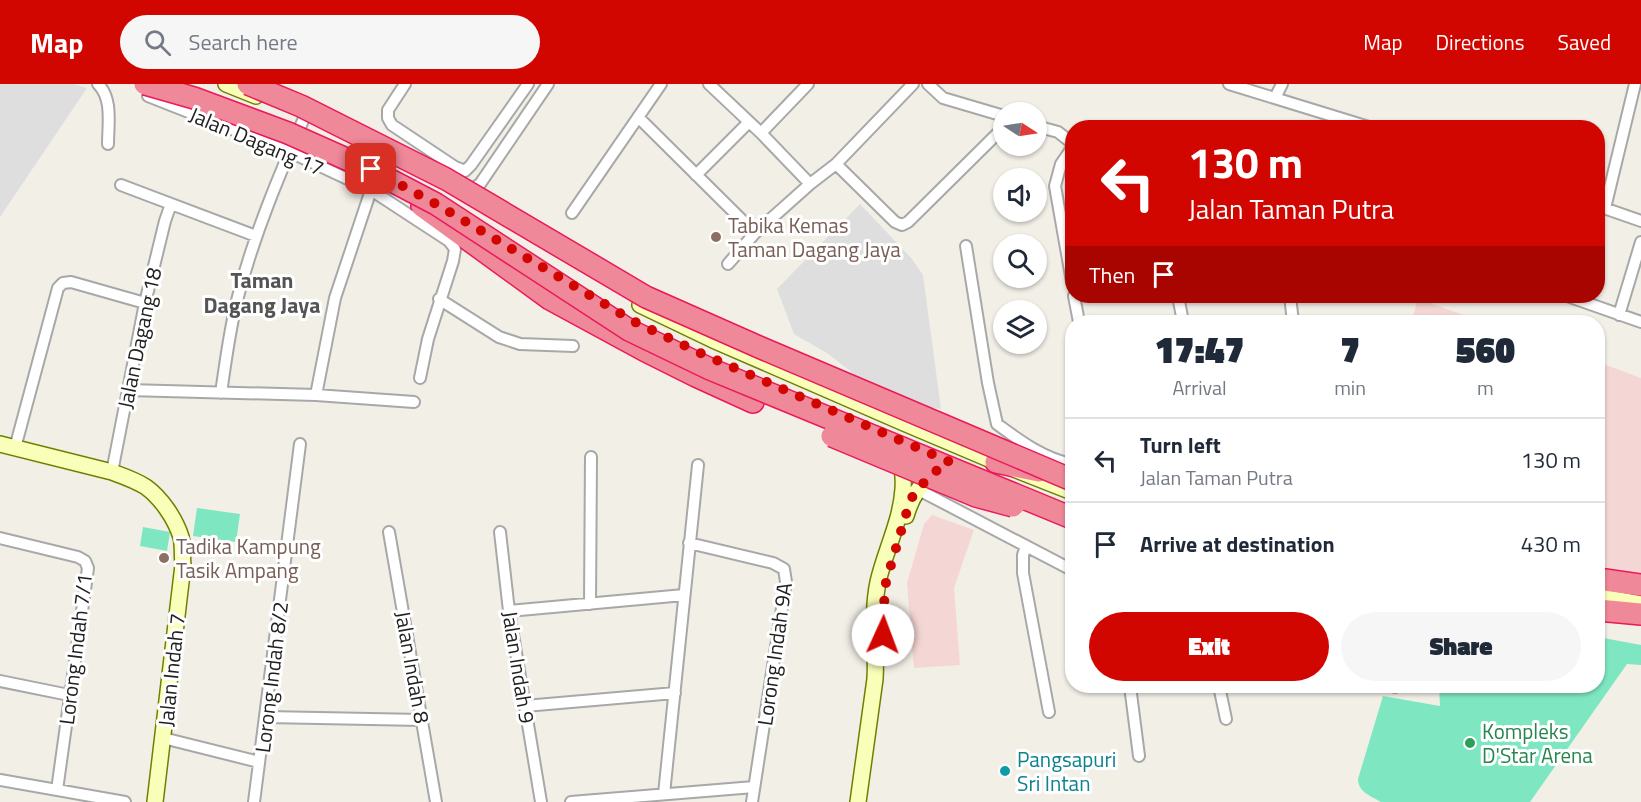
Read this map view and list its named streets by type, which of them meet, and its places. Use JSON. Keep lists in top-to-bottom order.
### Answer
{
  "streets": {
    "street": [
      "Jalan Dagang 17",
      "Jalan Dagang 18",
      "Lorong Indah 7/1",
      "Lorong Indah 9A",
      "Jalan Indah 8",
      "Jalan Indah 9",
      "Jalan Indah 7",
      "Lorong Indah 8/2"
    ]
  },
  "crossings": [
    ["Jalan Dagang 18", "Jalan Indah 7"]
  ],
  "districts": ["Taman Dagang Jaya"],
  "places": [
    "Tabika Kemas Taman Dagang Jaya",
    "Tadika Kampung Tasik Ampang",
    "Kompleks D'Star Arena",
    "Pangsapuri Sri Intan"
  ],
  "north": "right",
  "page": {
    "header": "Map",
    "search": "Search here",
    "nav": ["Map", "Directions", "Saved"],
    "turn": ["130 m", "Jalan Taman Putra"],
    "then": "Then",
    "eta": [
      "17:47",
      "Arrival",
      "7",
      "min",
      "560",
      "m"
    ],
    "list": [
      {
        "name": "Turn left",
        "note": "Jalan Taman Putra",
        "value": "130 m"
      },
      {
        "name": "Arrive at destination",
        "value": "430 m"
      }
    ],
    "buttons": ["Exit", "Share"]
  }
}
